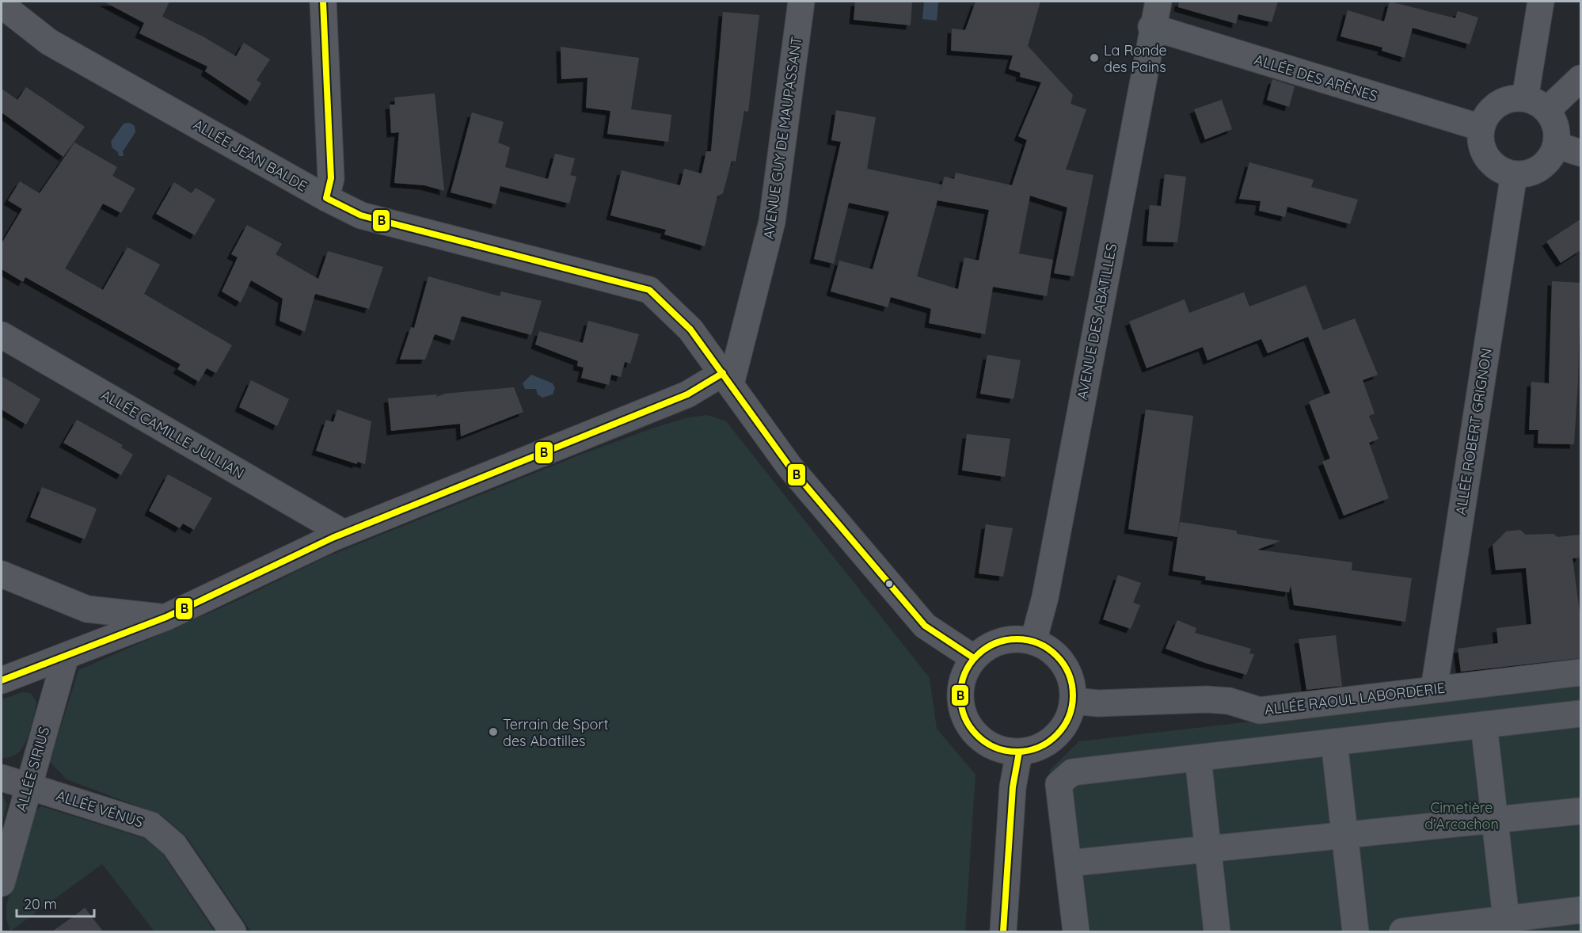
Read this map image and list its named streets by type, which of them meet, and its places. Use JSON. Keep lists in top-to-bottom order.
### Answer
{
  "streets": {
    "street": [
      "ALLÉE DES ARÈNES",
      "AVENUE GUY DE MAUPASSANT",
      "ALLÉE JEAN BALDE",
      "AVENUE DES ABATILLES",
      "ALLÉE ROBERT GRIGNON",
      "ALLÉE CAMILLE JULLIAN",
      "ALLÉE RAOUL LABORDERIE",
      "ALLÉE SIRIUS",
      "ALLÉE VÉNUS"
    ]
  },
  "crossings": [
    ["ALLÉE DES ARÈNES", "AVENUE DES ABATILLES"],
    ["ALLÉE DES ARÈNES", "ALLÉE ROBERT GRIGNON"],
    ["AVENUE GUY DE MAUPASSANT", "ALLÉE JEAN BALDE"],
    ["ALLÉE JEAN BALDE", "AVENUE DES ABATILLES"],
    ["ALLÉE JEAN BALDE", "ALLÉE RAOUL LABORDERIE"],
    ["AVENUE DES ABATILLES", "ALLÉE RAOUL LABORDERIE"],
    ["ALLÉE ROBERT GRIGNON", "ALLÉE RAOUL LABORDERIE"],
    ["ALLÉE SIRIUS", "ALLÉE VÉNUS"]
  ],
  "parks": ["Cimetière d’Arcachon"],
  "places": ["La Ronde des Pains", "Terrain de Sport des Abatilles"],
  "lines": ["transit line B"],
  "scale_bar": "20 m"
}
